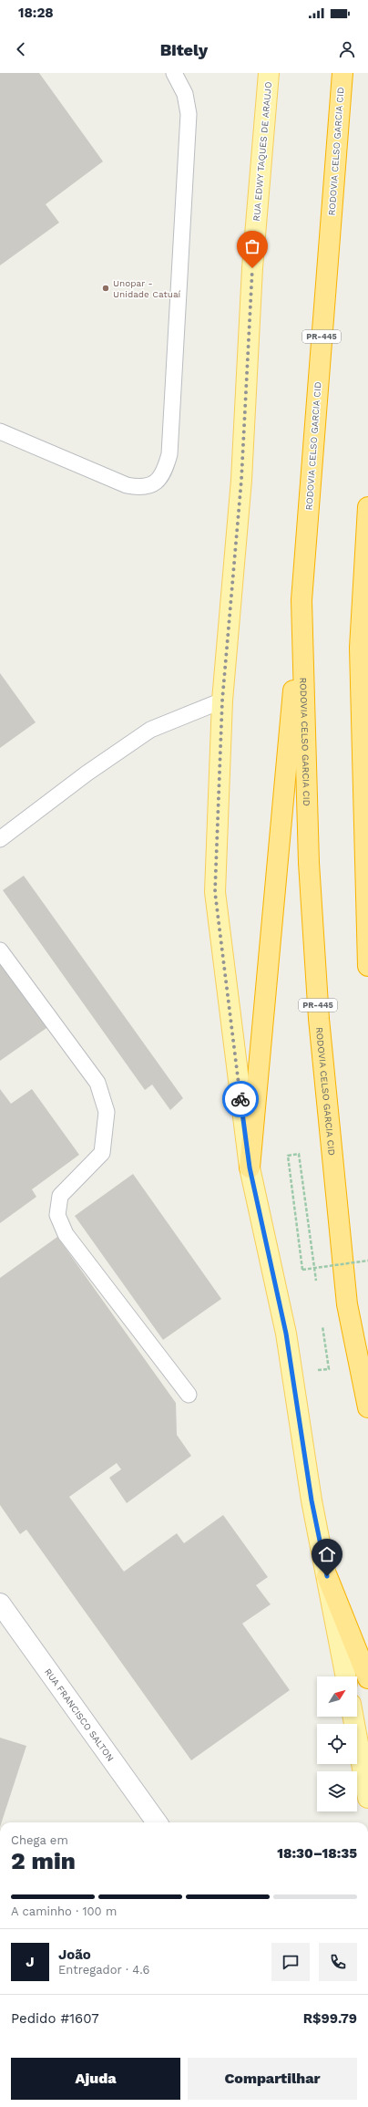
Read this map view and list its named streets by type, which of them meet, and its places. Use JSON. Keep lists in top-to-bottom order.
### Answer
{
  "streets": {
    "highway": ["RODOVIA CELSO GARCIA CID", "PR-445"],
    "main road": ["RUA EDWY TAQUES DE ARAUJO"],
    "street": ["RUA FRANCISCO SALTON"]
  },
  "places": ["Unopar - Unidade Catuaí"],
  "north": "top right",
  "page": {
    "status": "18:28",
    "header": "Bitely",
    "heading": ["2 min", "Chega em", "18:30–18:35"],
    "panel": [
      "João",
      "Entregador · 4.6",
      "Pedido #1607",
      "R$99.79"
    ],
    "bar": "A caminho · 100 m",
    "round": "J",
    "buttons": ["Ajuda", "Compartilhar"]
  }
}
